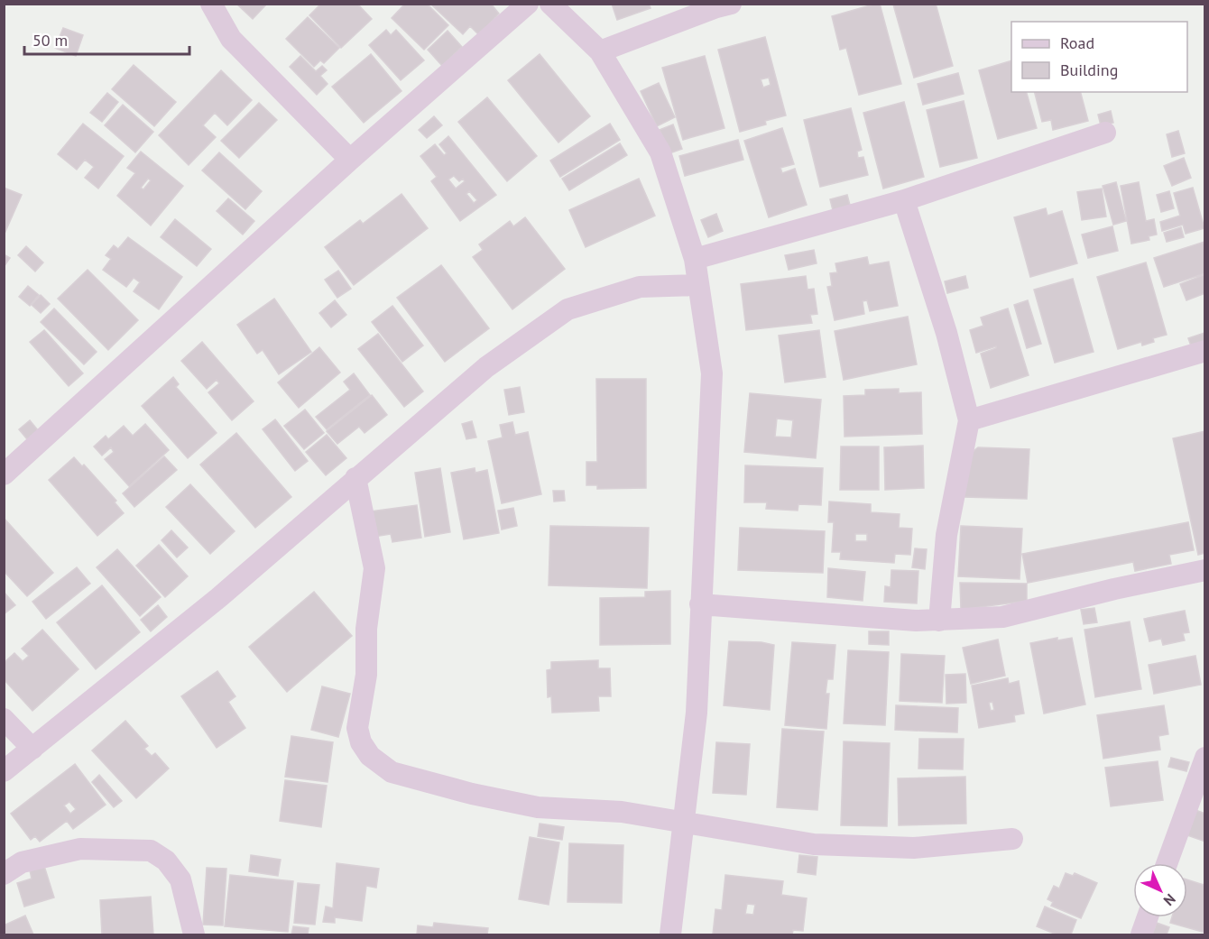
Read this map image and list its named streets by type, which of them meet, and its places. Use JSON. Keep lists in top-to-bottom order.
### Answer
{
  "legend": ["Road", "Building"],
  "scale_bar": "50 m",
  "north": "bottom right"
}
